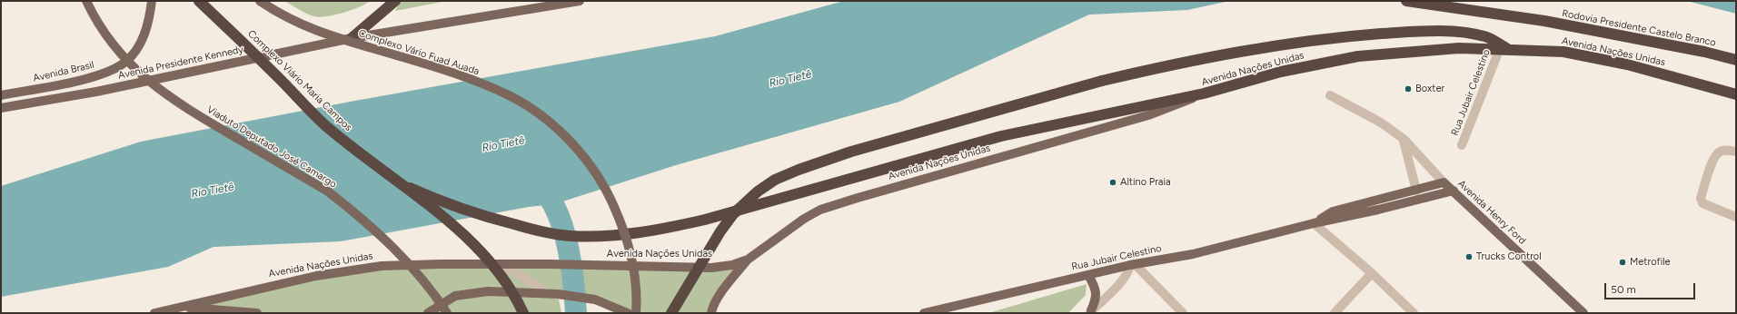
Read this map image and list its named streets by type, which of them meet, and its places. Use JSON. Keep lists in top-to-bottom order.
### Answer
{
  "streets": {
    "highway": ["Rodovia Presidente Castelo Branco", "Avenida Nações Unidas", "Complexo Viário Maria Campos"],
    "main road": [
      "Complexo Vário Fuad Auada",
      "Avenida Presidente Kennedy",
      "Avenida Brasil",
      "Rua Jubair Celestino",
      "Viaduto Deputado José Camargo",
      "Avenida Henry Ford"
    ]
  },
  "crossings": [
    ["Avenida Nações Unidas", "Rua Jubair Celestino"],
    ["Rua Jubair Celestino", "Avenida Henry Ford"]
  ],
  "water": ["Rio Tietê"],
  "places": [
    "Boxter",
    "Altino Praia",
    "Trucks Control",
    "Metrofile"
  ],
  "scale_bar": "50 m"
}
